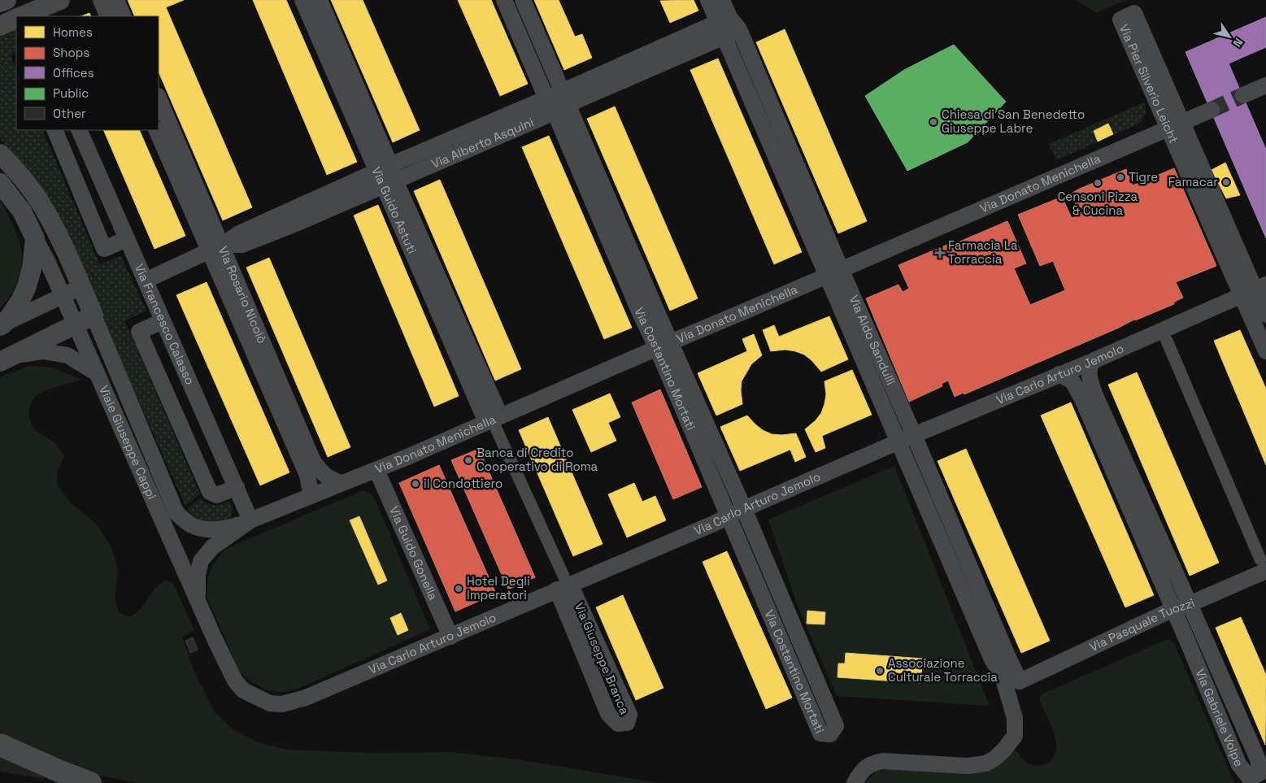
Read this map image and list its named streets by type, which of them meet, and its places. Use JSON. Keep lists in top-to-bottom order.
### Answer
{
  "streets": {
    "street": [
      "Via Pier Silverio Leicht",
      "Via Alberto Asquini",
      "Via Donato Menichella",
      "Via Guido Astuti",
      "Via Rosario Nicolò",
      "Via Francesco Calasso",
      "Via Aldo Sandulli",
      "Via Costantino Mortati",
      "Via Carlo Arturo Jemolo",
      "Viale Giuseppe Cappi",
      "Via Guido Gonella",
      "Via Pasquale Tuozzi",
      "Via Giuseppe Branca",
      "Via Gabriele Volpe"
    ]
  },
  "crossings": [
    ["Via Pier Silverio Leicht", "Via Donato Menichella"],
    ["Via Pier Silverio Leicht", "Via Carlo Arturo Jemolo"],
    ["Via Alberto Asquini", "Via Guido Astuti"],
    ["Via Alberto Asquini", "Via Rosario Nicolò"],
    ["Via Alberto Asquini", "Via Francesco Calasso"],
    ["Via Alberto Asquini", "Via Aldo Sandulli"],
    ["Via Alberto Asquini", "Via Costantino Mortati"],
    ["Via Donato Menichella", "Via Guido Astuti"],
    ["Via Donato Menichella", "Via Rosario Nicolò"],
    ["Via Donato Menichella", "Via Francesco Calasso"],
    ["Via Donato Menichella", "Via Aldo Sandulli"],
    ["Via Donato Menichella", "Via Costantino Mortati"],
    ["Via Donato Menichella", "Viale Giuseppe Cappi"],
    ["Via Donato Menichella", "Via Guido Gonella"],
    ["Via Francesco Calasso", "Viale Giuseppe Cappi"],
    ["Via Aldo Sandulli", "Via Carlo Arturo Jemolo"],
    ["Via Aldo Sandulli", "Via Pasquale Tuozzi"],
    ["Via Costantino Mortati", "Via Carlo Arturo Jemolo"],
    ["Via Carlo Arturo Jemolo", "Viale Giuseppe Cappi"],
    ["Via Carlo Arturo Jemolo", "Via Guido Gonella"],
    ["Via Carlo Arturo Jemolo", "Via Giuseppe Branca"],
    ["Via Carlo Arturo Jemolo", "Via Gabriele Volpe"],
    ["Via Pasquale Tuozzi", "Via Gabriele Volpe"]
  ],
  "places": {
    "other": [
      "Chiesa di San Benedetto Giuseppe Labre",
      "Tigre",
      "Famacar",
      "Censoni Pizza & Cucina",
      "Banca di Credito Cooperativo di Roma",
      "il Condottiero",
      "Hotel Degli Imperatori",
      "Associazione Culturale Torraccia"
    ],
    "health": ["Farmacia La Torraccia"]
  },
  "legend": [
    "Homes",
    "Shops",
    "Offices",
    "Public",
    "Other"
  ],
  "north": "bottom right"
}
